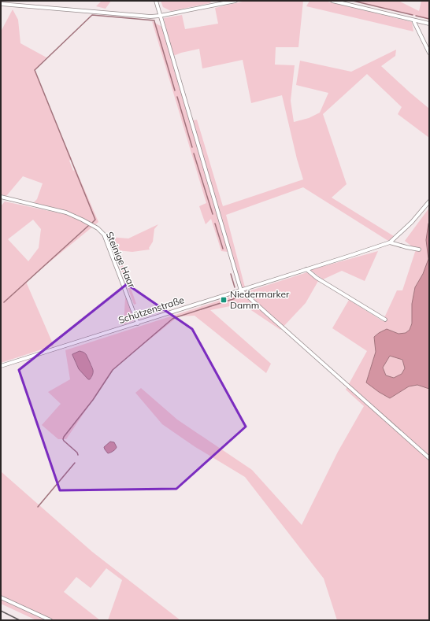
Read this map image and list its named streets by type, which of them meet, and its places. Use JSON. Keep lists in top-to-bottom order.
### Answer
{
  "streets": {
    "street": ["Steinige Haar", "Schützenstraße"]
  },
  "crossings": [
    ["Steinige Haar", "Schützenstraße"]
  ],
  "places": {
    "transit": ["Niedermarker Damm"]
  }
}
